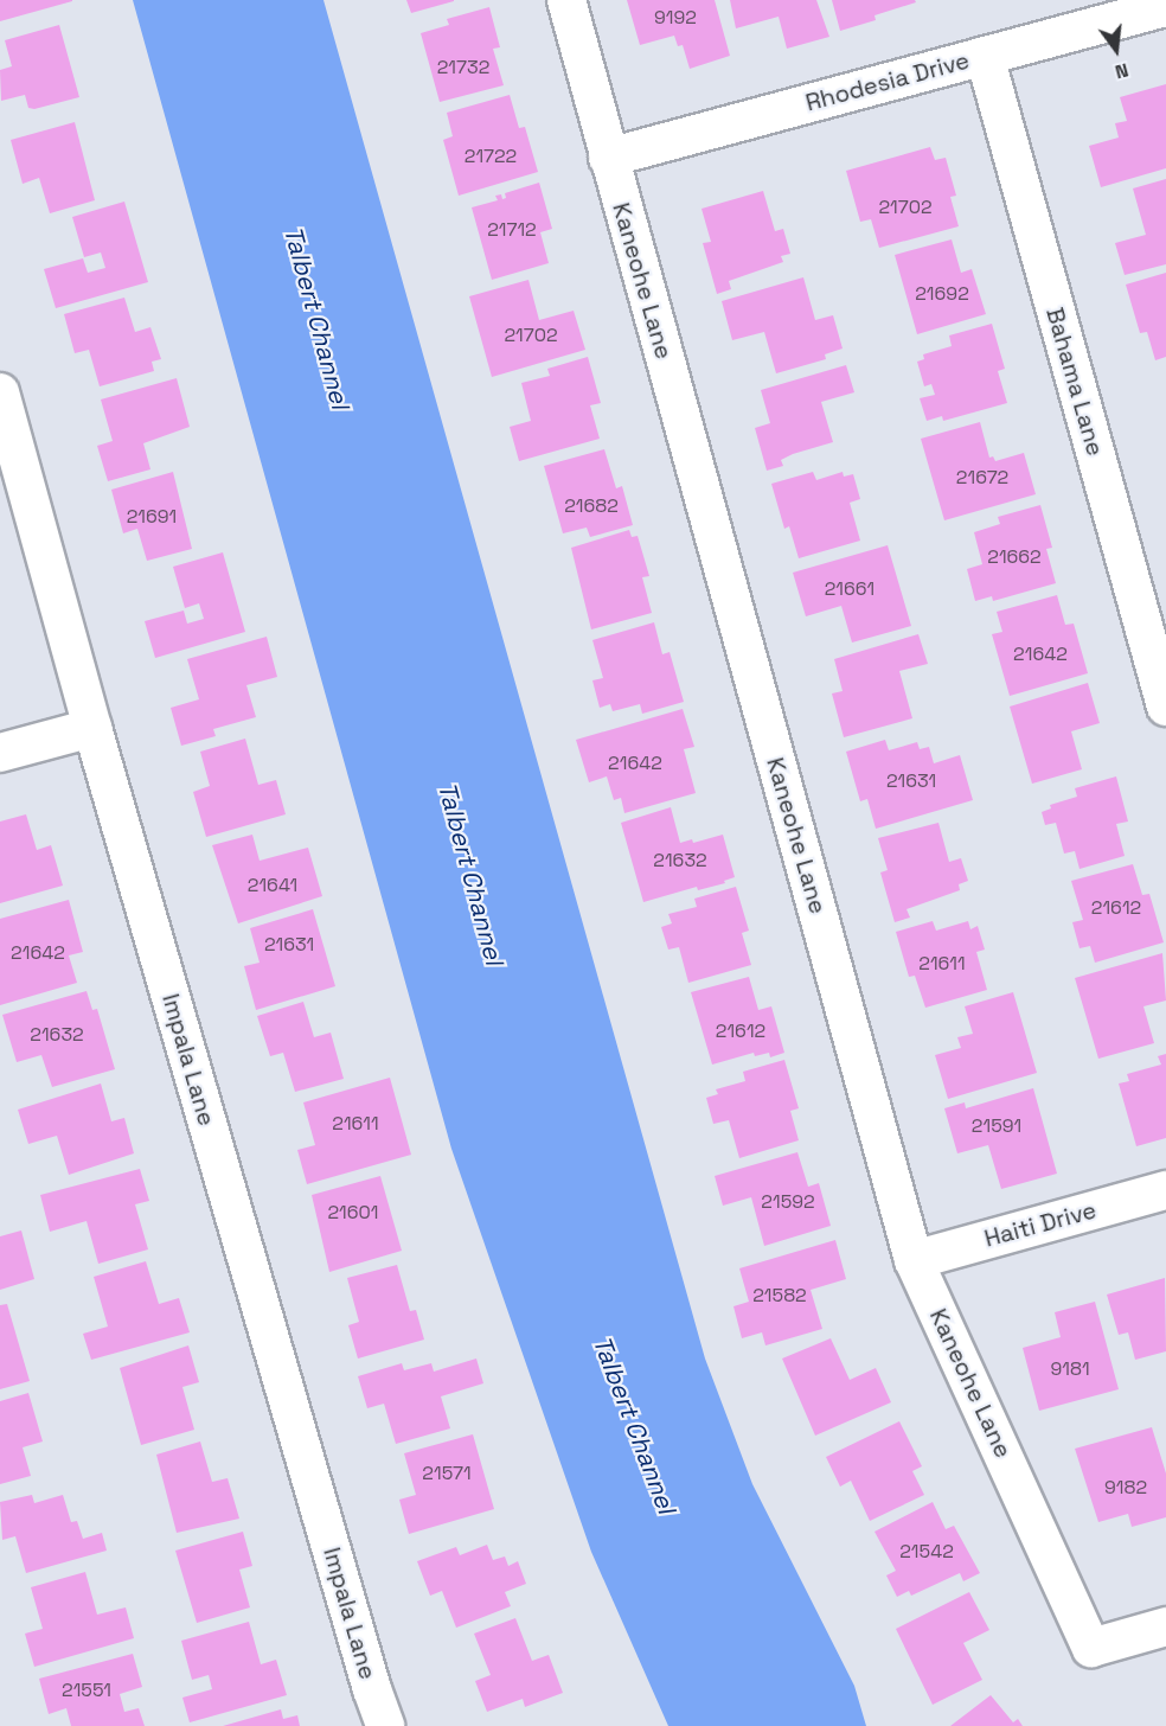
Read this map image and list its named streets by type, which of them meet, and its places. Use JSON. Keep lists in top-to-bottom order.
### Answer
{
  "streets": {
    "street": [
      "Rhodesia Drive",
      "Kaneohe Lane",
      "Bahama Lane",
      "Impala Lane",
      "Haiti Drive"
    ]
  },
  "crossings": [
    ["Rhodesia Drive", "Kaneohe Lane"],
    ["Rhodesia Drive", "Bahama Lane"],
    ["Kaneohe Lane", "Haiti Drive"]
  ],
  "water": ["Talbert Channel"],
  "house_numbers": [
    "9192",
    "21732",
    "21722",
    "21702",
    "21712",
    "21692",
    "21702",
    "21672",
    "21682",
    "21691",
    "21662",
    "21661",
    "21642",
    "21642",
    "21631",
    "21632",
    "21641",
    "21612",
    "21631",
    "21642",
    "21611",
    "21612",
    "21632",
    "21611",
    "21591",
    "21592",
    "21601",
    "21582",
    "9181",
    "21571",
    "9182",
    "21542",
    "21551"
  ],
  "north": "bottom"
}
